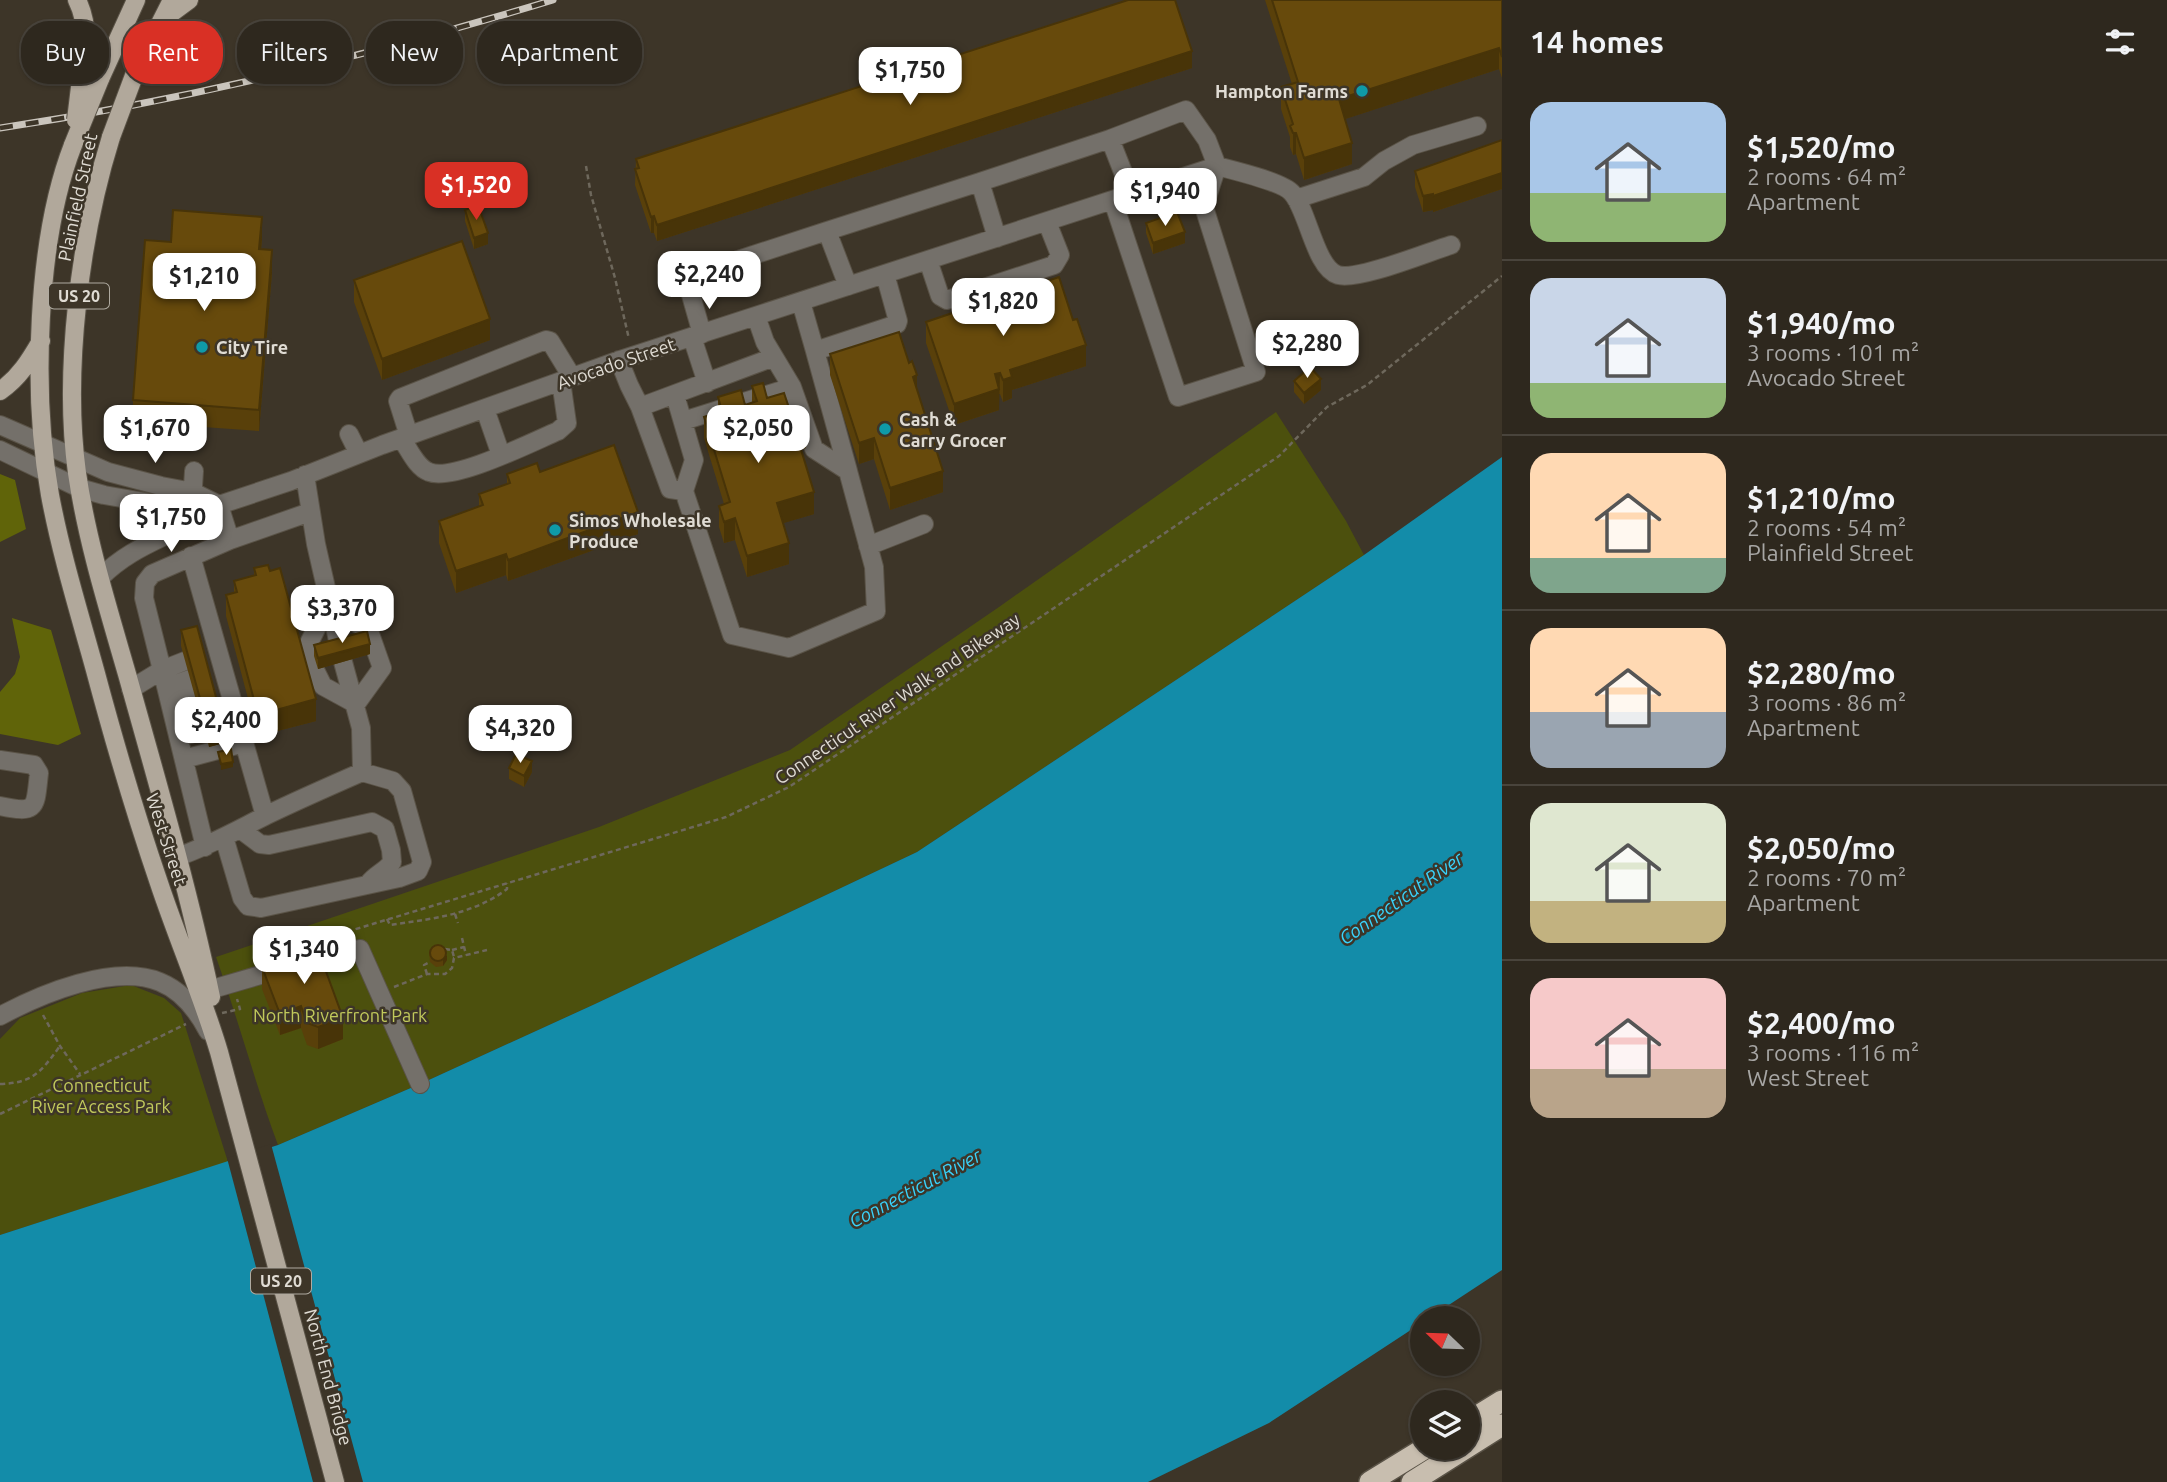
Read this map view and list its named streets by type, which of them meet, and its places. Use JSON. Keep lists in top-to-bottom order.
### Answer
{
  "streets": {
    "main road": [
      "Plainfield Street",
      "US 20",
      "West Street",
      "North End Bridge"
    ],
    "street": ["Avocado Street"],
    "path": ["Connecticut River Walk and Bikeway"]
  },
  "crossings": [
    ["Plainfield Street", "Avocado Street"],
    ["Plainfield Street", "West Street"],
    ["Avocado Street", "West Street"],
    ["West Street", "North End Bridge"]
  ],
  "water": ["Connecticut River"],
  "parks": ["North Riverfront Park", "Connecticut River Access Park"],
  "places": [
    "Hampton Farms",
    "City Tire",
    "Cash & Carry Grocer",
    "Simos Wholesale Produce"
  ],
  "north": "top left",
  "page": {
    "heading": "14 homes",
    "chip": [
      "Buy",
      "Rent",
      "Filters",
      "New",
      "Apartment"
    ],
    "price": [
      "$1,750",
      "$1,520",
      "$1,940",
      "$2,240",
      "$1,210",
      "$1,820",
      "$2,280",
      "$1,670",
      "$2,050",
      "$1,750",
      "$3,370",
      "$2,400",
      "$4,320",
      "$1,340"
    ],
    "list": [
      {
        "name": "$1,520/mo",
        "note": "2 rooms · 64 m² · Apartment"
      },
      {
        "name": "$1,940/mo",
        "note": "3 rooms · 101 m² · Avocado Street"
      },
      {
        "name": "$1,210/mo",
        "note": "2 rooms · 54 m² · Plainfield Street"
      },
      {
        "name": "$2,280/mo",
        "note": "3 rooms · 86 m² · Apartment"
      },
      {
        "name": "$2,050/mo",
        "note": "2 rooms · 70 m² · Apartment"
      },
      {
        "name": "$2,400/mo",
        "note": "3 rooms · 116 m² · West Street"
      }
    ]
  }
}
